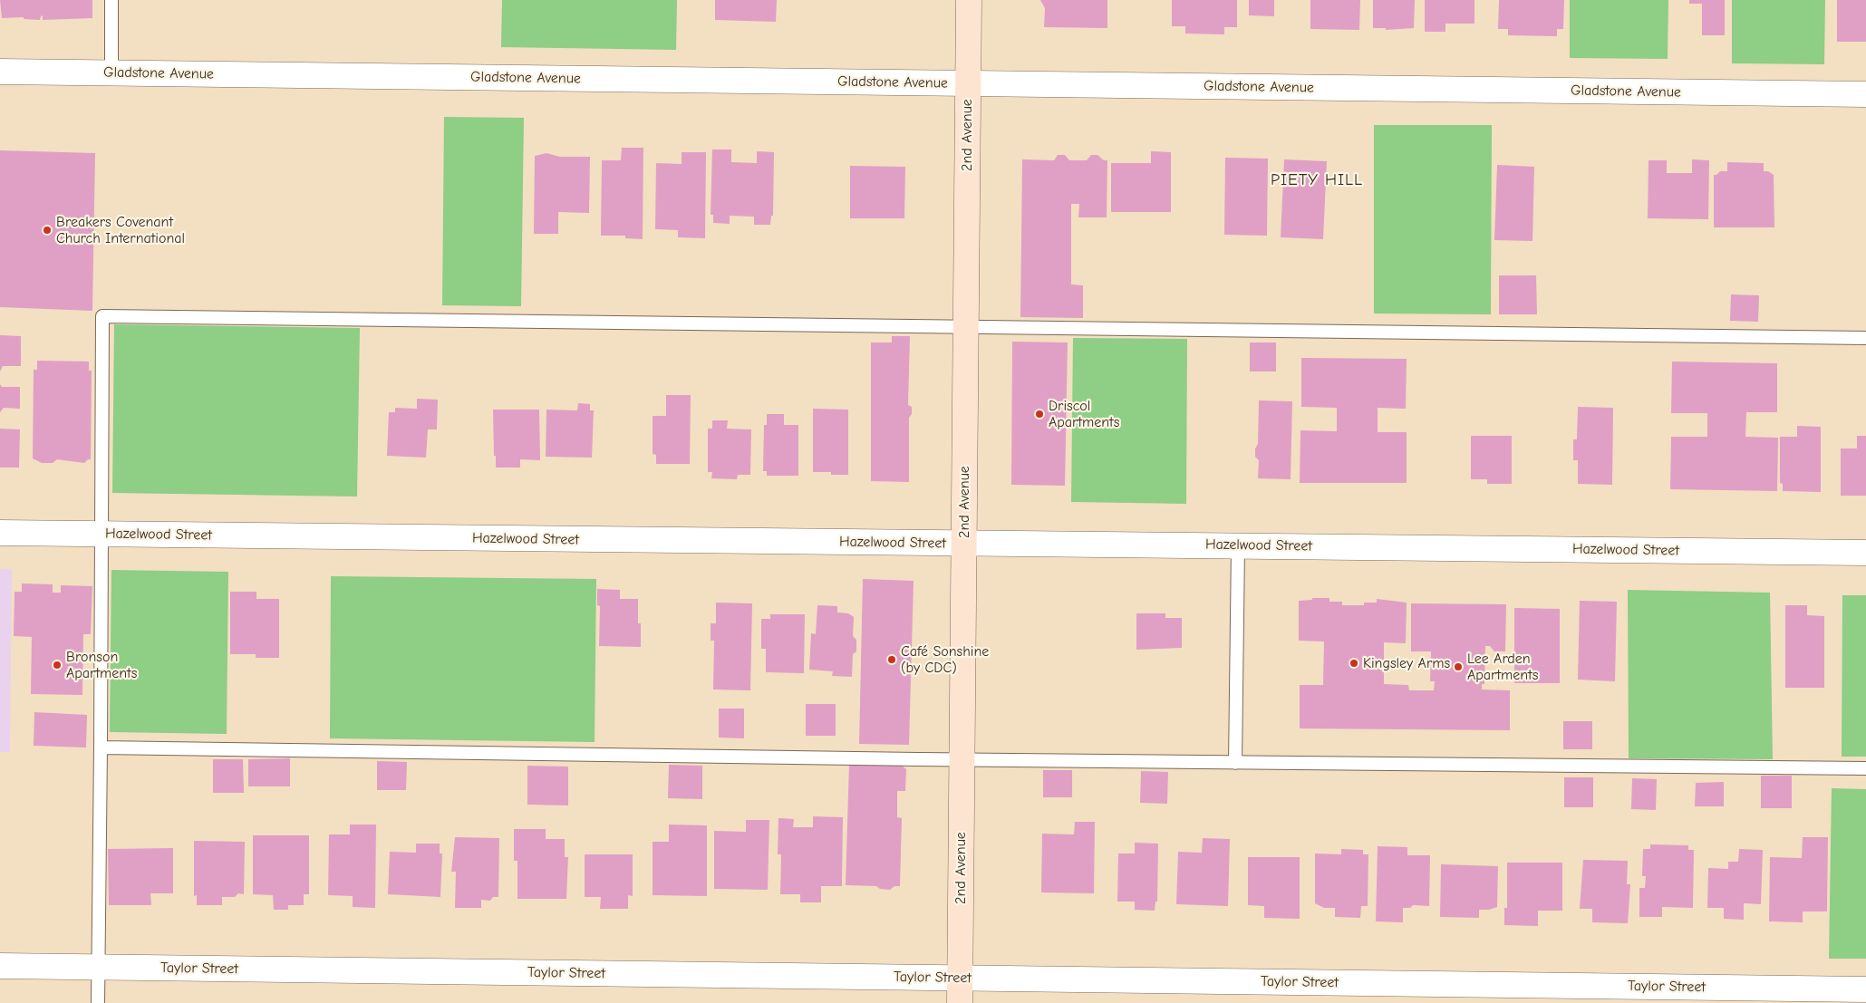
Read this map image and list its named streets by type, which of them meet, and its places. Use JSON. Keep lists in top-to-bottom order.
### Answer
{
  "streets": {
    "street": [
      "Gladstone Avenue",
      "2nd Avenue",
      "Hazelwood Street",
      "Taylor Street"
    ]
  },
  "crossings": [
    ["Gladstone Avenue", "2nd Avenue"],
    ["2nd Avenue", "Hazelwood Street"],
    ["2nd Avenue", "Taylor Street"]
  ],
  "districts": ["PIETY HILL"],
  "places": [
    "Breakers Covenant Church International",
    "Driscol Apartments",
    "Café Sonshine (by CDC)",
    "Kingsley Arms",
    "Bronson Apartments",
    "Lee Arden Apartments"
  ]
}
